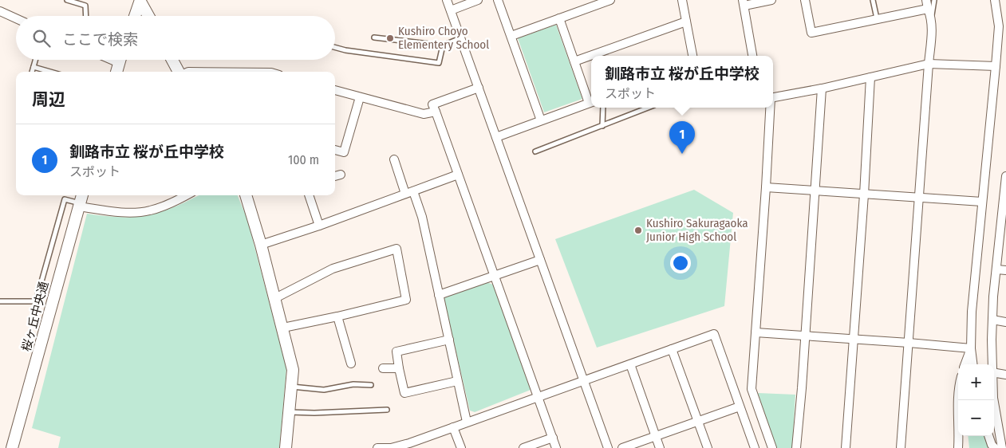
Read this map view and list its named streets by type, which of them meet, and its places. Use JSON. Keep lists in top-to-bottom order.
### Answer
{
  "streets": {
    "street": ["桜ヶ丘中央通"]
  },
  "places": ["Kushiro Choyo Elementery School", "Kushiro Sakuragaoka Junior High School"],
  "page": {
    "search": "ここで検索",
    "popup": ["釧路市立 桜が丘中学校", "スポット"],
    "heading": "周辺",
    "pins": "1",
    "list": [
      {
        "mark": "1",
        "name": "釧路市立 桜が丘中学校",
        "note": "スポット",
        "value": "100 m"
      }
    ],
    "map_buttons": ["+", "−"]
  }
}
